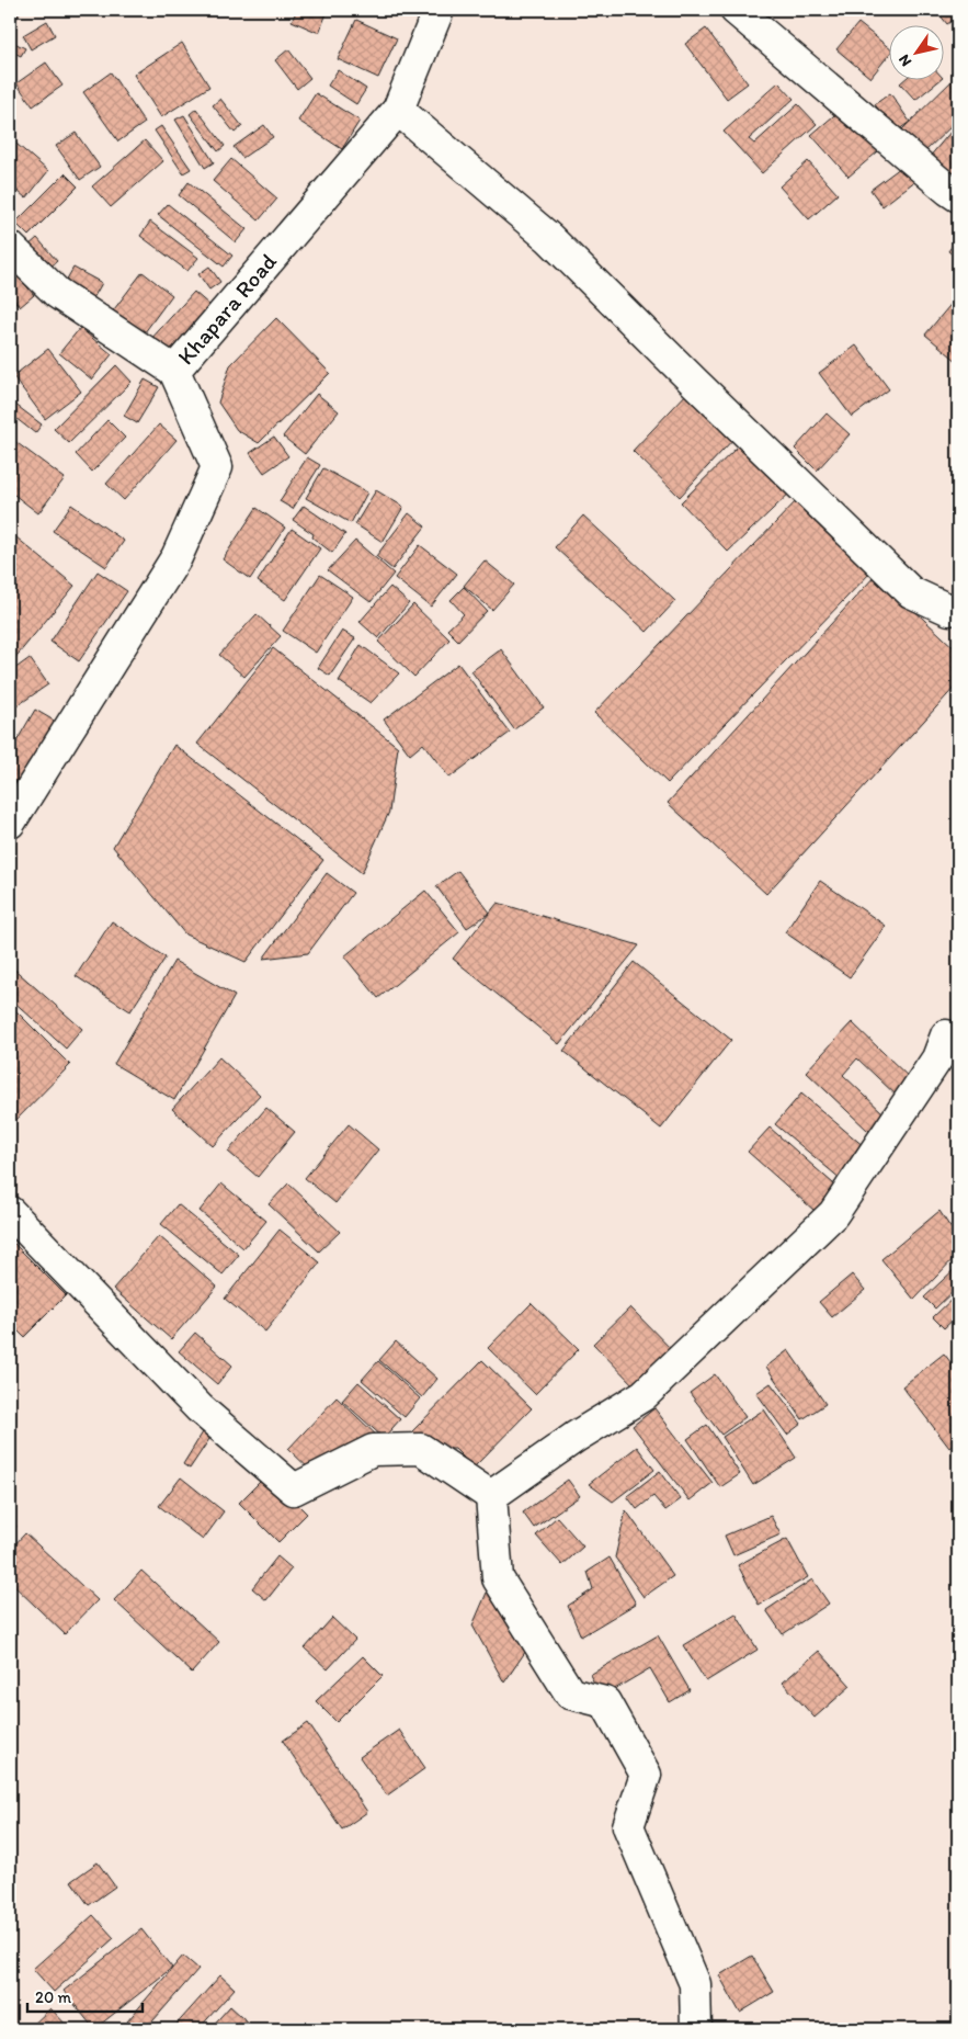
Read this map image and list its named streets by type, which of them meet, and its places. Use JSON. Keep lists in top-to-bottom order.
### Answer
{
  "streets": {
    "street": ["Khapara Road"]
  },
  "scale_bar": "20 m",
  "north": "bottom left"
}
